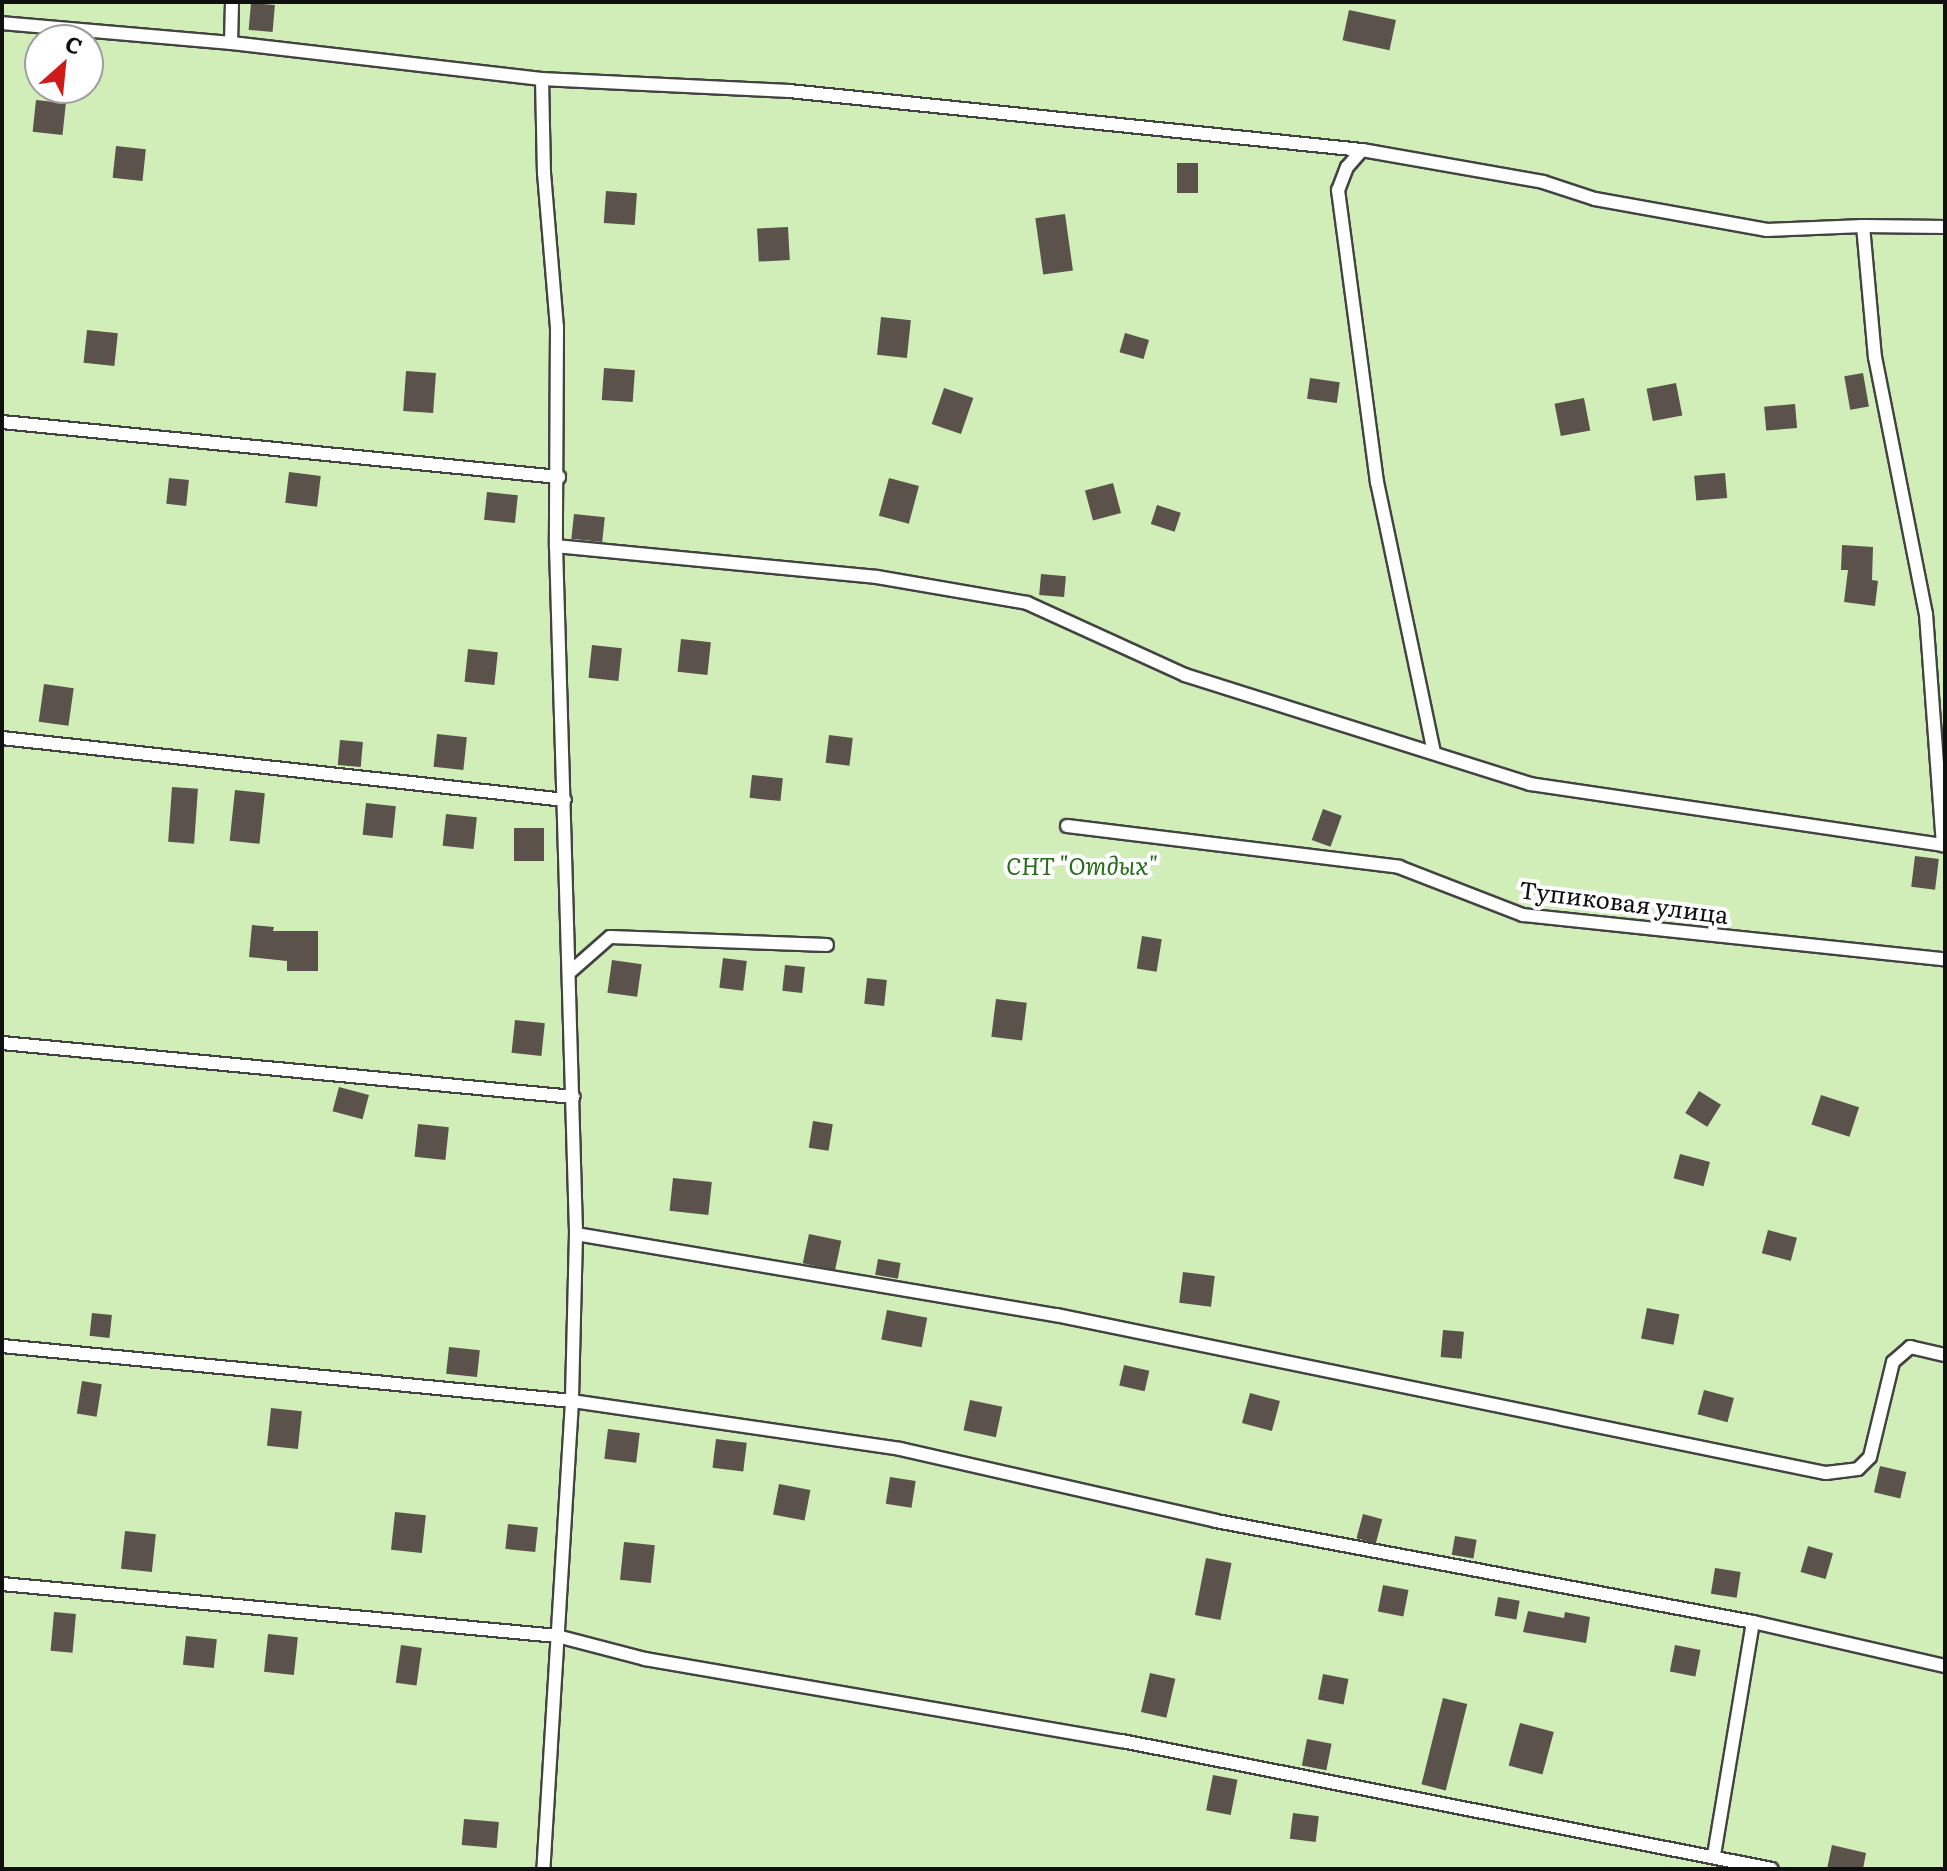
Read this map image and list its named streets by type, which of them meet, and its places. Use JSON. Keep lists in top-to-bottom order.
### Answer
{
  "streets": {
    "lane": ["Тупиковая улица"]
  },
  "parks": ["СНТ \"Отдых\""],
  "north": "top right"
}
